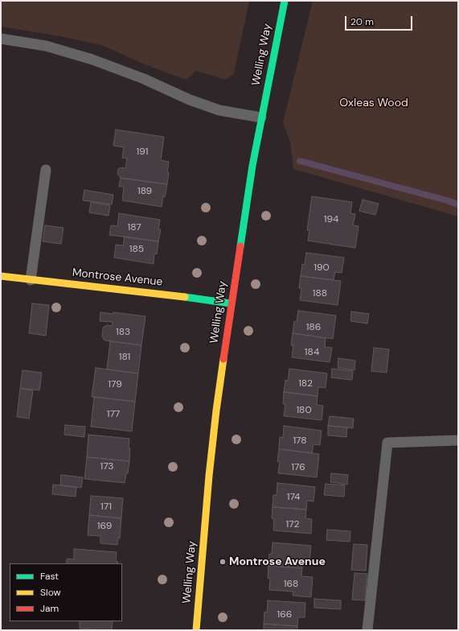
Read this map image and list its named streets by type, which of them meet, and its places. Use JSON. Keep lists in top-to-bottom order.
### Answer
{
  "streets": {
    "street": ["Welling Way", "Montrose Avenue"]
  },
  "crossings": [
    ["Welling Way", "Montrose Avenue"]
  ],
  "parks": ["Oxleas Wood"],
  "places": ["Montrose Avenue"],
  "house_numbers": [
    "191",
    "189",
    "194",
    "187",
    "185",
    "190",
    "188",
    "186",
    "183",
    "184",
    "181",
    "182",
    "179",
    "180",
    "177",
    "178",
    "173",
    "176",
    "174",
    "171",
    "172",
    "169",
    "168",
    "166"
  ],
  "legend": ["Fast", "Slow", "Jam"],
  "scale_bar": "20 m"
}
